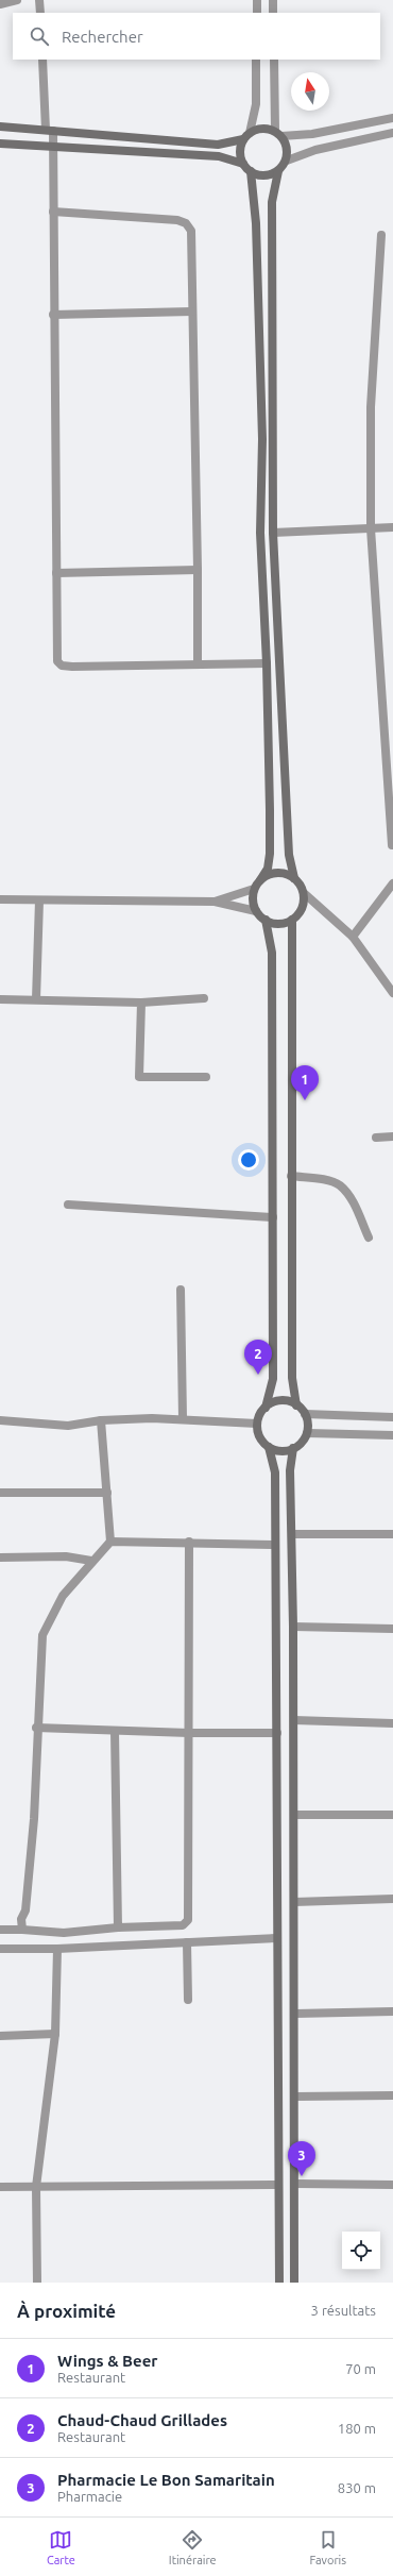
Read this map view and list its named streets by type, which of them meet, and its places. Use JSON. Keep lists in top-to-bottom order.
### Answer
{
  "north": "top",
  "page": {
    "search": "Rechercher",
    "pins": ["1", "2", "3"],
    "heading": ["À proximité", "3 résultats"],
    "list": [
      {
        "mark": "1",
        "name": "Wings & Beer",
        "note": "Restaurant",
        "value": "70 m"
      },
      {
        "mark": "2",
        "name": "Chaud-Chaud Grillades",
        "note": "Restaurant",
        "value": "180 m"
      },
      {
        "mark": "3",
        "name": "Pharmacie Le Bon Samaritain",
        "note": "Pharmacie",
        "value": "830 m"
      }
    ],
    "nav": ["Carte", "Itinéraire", "Favoris"]
  }
}
